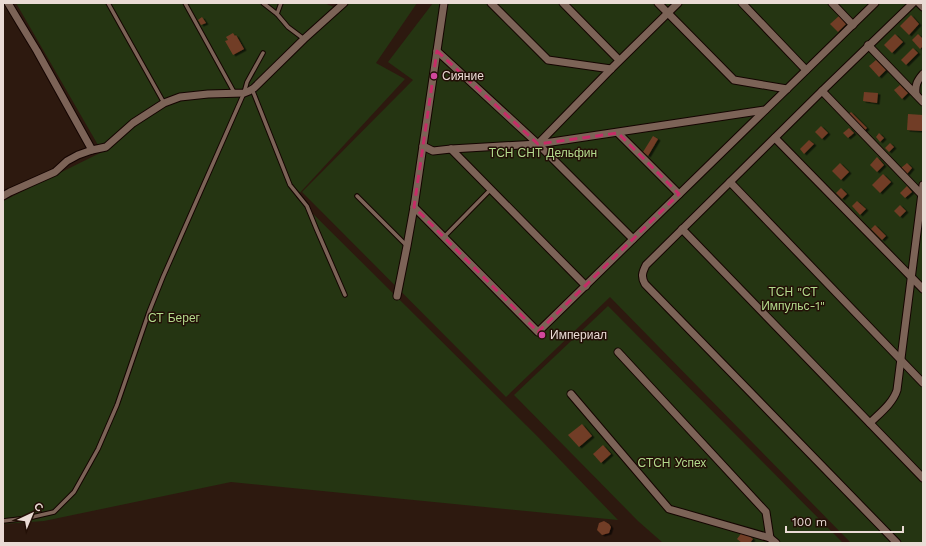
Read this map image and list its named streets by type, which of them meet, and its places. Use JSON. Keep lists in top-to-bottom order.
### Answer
{
  "parks": [
    "ТСН СНТ Дельфин",
    "ТСН \"СТ Импульс-1\"",
    "СТ Берег",
    "СТСН Успех"
  ],
  "places": ["Сияние", "Империал"],
  "scale_bar": "100 m",
  "north": "top right"
}
